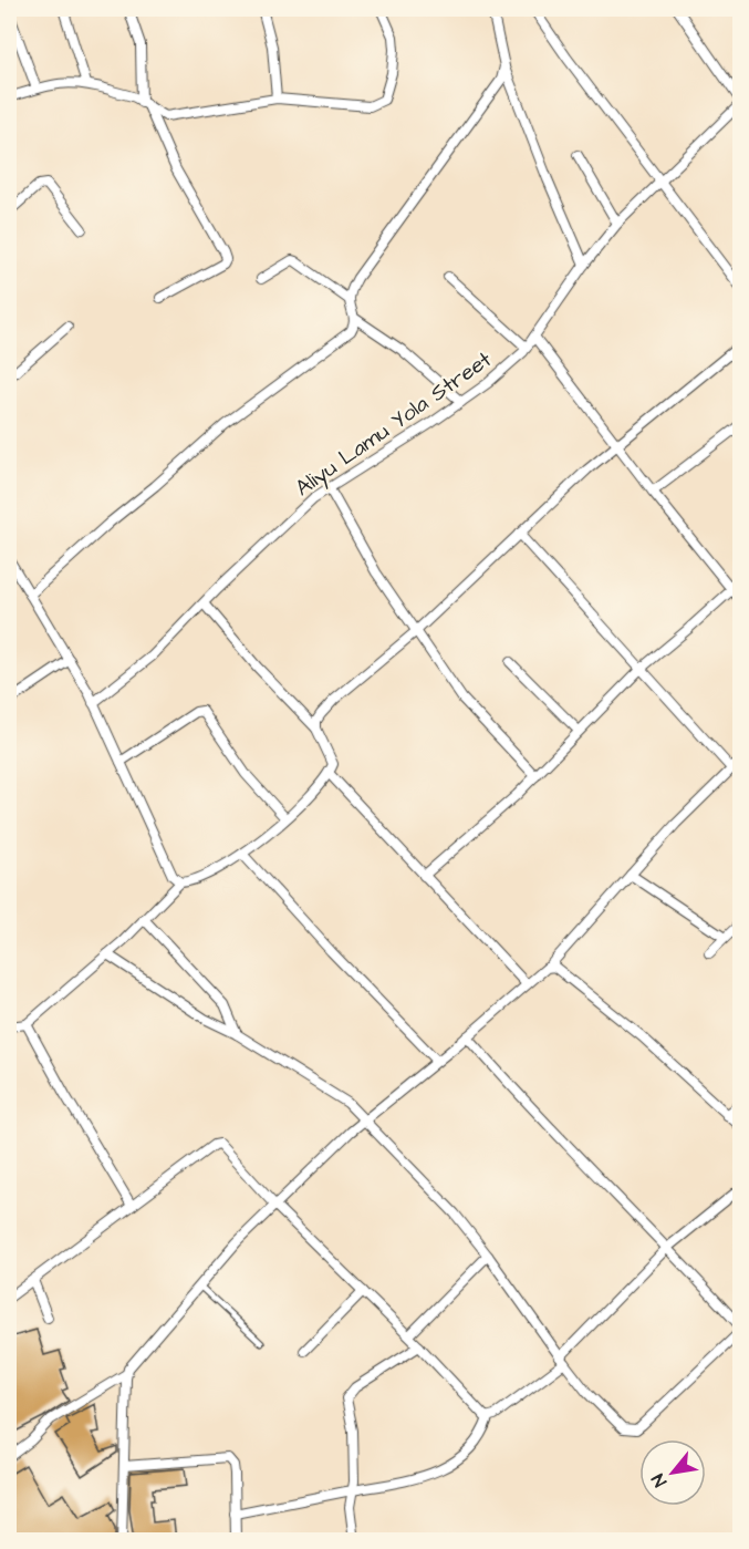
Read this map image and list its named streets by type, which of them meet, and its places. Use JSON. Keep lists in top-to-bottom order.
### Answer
{
  "streets": {
    "street": ["Aliyu Lamu Yola Street"]
  },
  "north": "bottom left"
}
